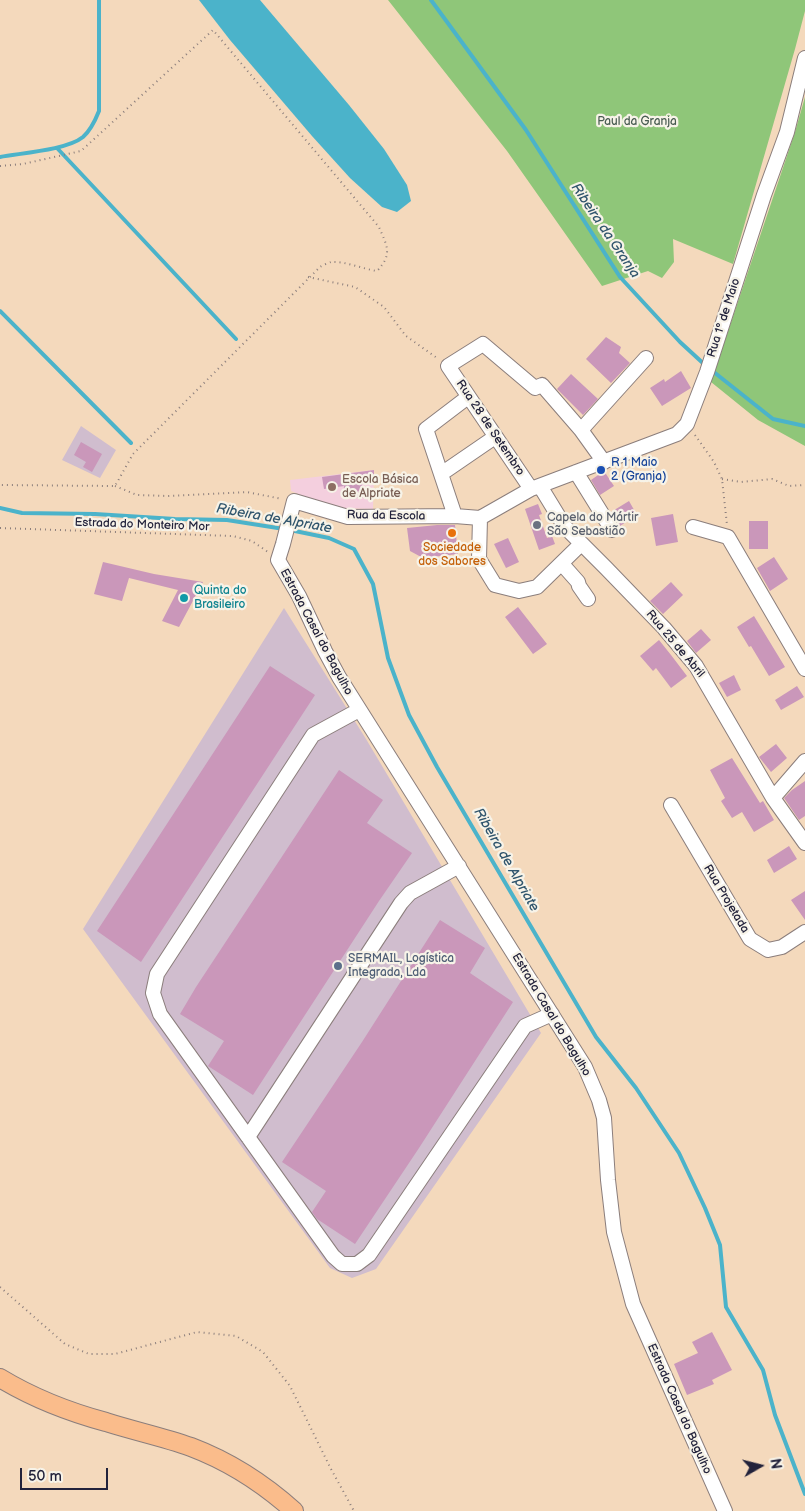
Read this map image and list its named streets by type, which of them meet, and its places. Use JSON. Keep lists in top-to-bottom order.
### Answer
{
  "streets": {
    "street": [
      "Rua 1º de Maio",
      "Rua 28 de Setembro",
      "Rua da Escola",
      "Estrada Casal do Bagulho",
      "Rua 25 de Abril",
      "Rua Projetada"
    ],
    "path": ["Estrada do Monteiro Mor"]
  },
  "crossings": [
    ["Rua 28 de Setembro", "Rua da Escola"],
    ["Rua 28 de Setembro", "Rua 25 de Abril"],
    ["Rua da Escola", "Rua 25 de Abril"],
    ["Estrada do Monteiro Mor", "Estrada Casal do Bagulho"]
  ],
  "water": ["Ribeira da Granja", "Ribeira de Alpriate"],
  "parks": ["Paul da Granja"],
  "places": [
    "R 1 Maio 2 (Granja)",
    "Escola Básica de Alpriate",
    "Capela do Mártir São Sebastião",
    "Sociedade dos Sabores",
    "Quinta do Brasileiro",
    "SERMAIL, Logística Integrada, Lda"
  ],
  "scale_bar": "50 m",
  "north": "right"
}
